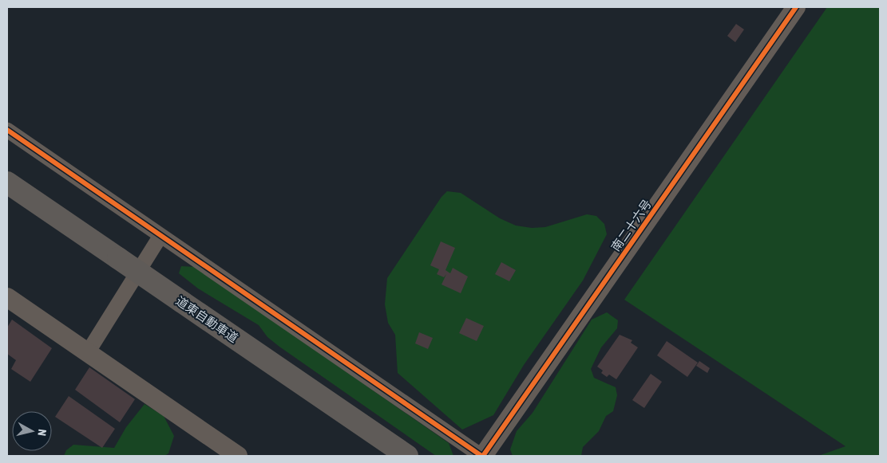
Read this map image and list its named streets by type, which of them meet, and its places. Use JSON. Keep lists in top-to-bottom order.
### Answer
{
  "streets": {
    "highway": ["道東自動車道"],
    "street": ["南二十六号"]
  },
  "north": "right"
}
